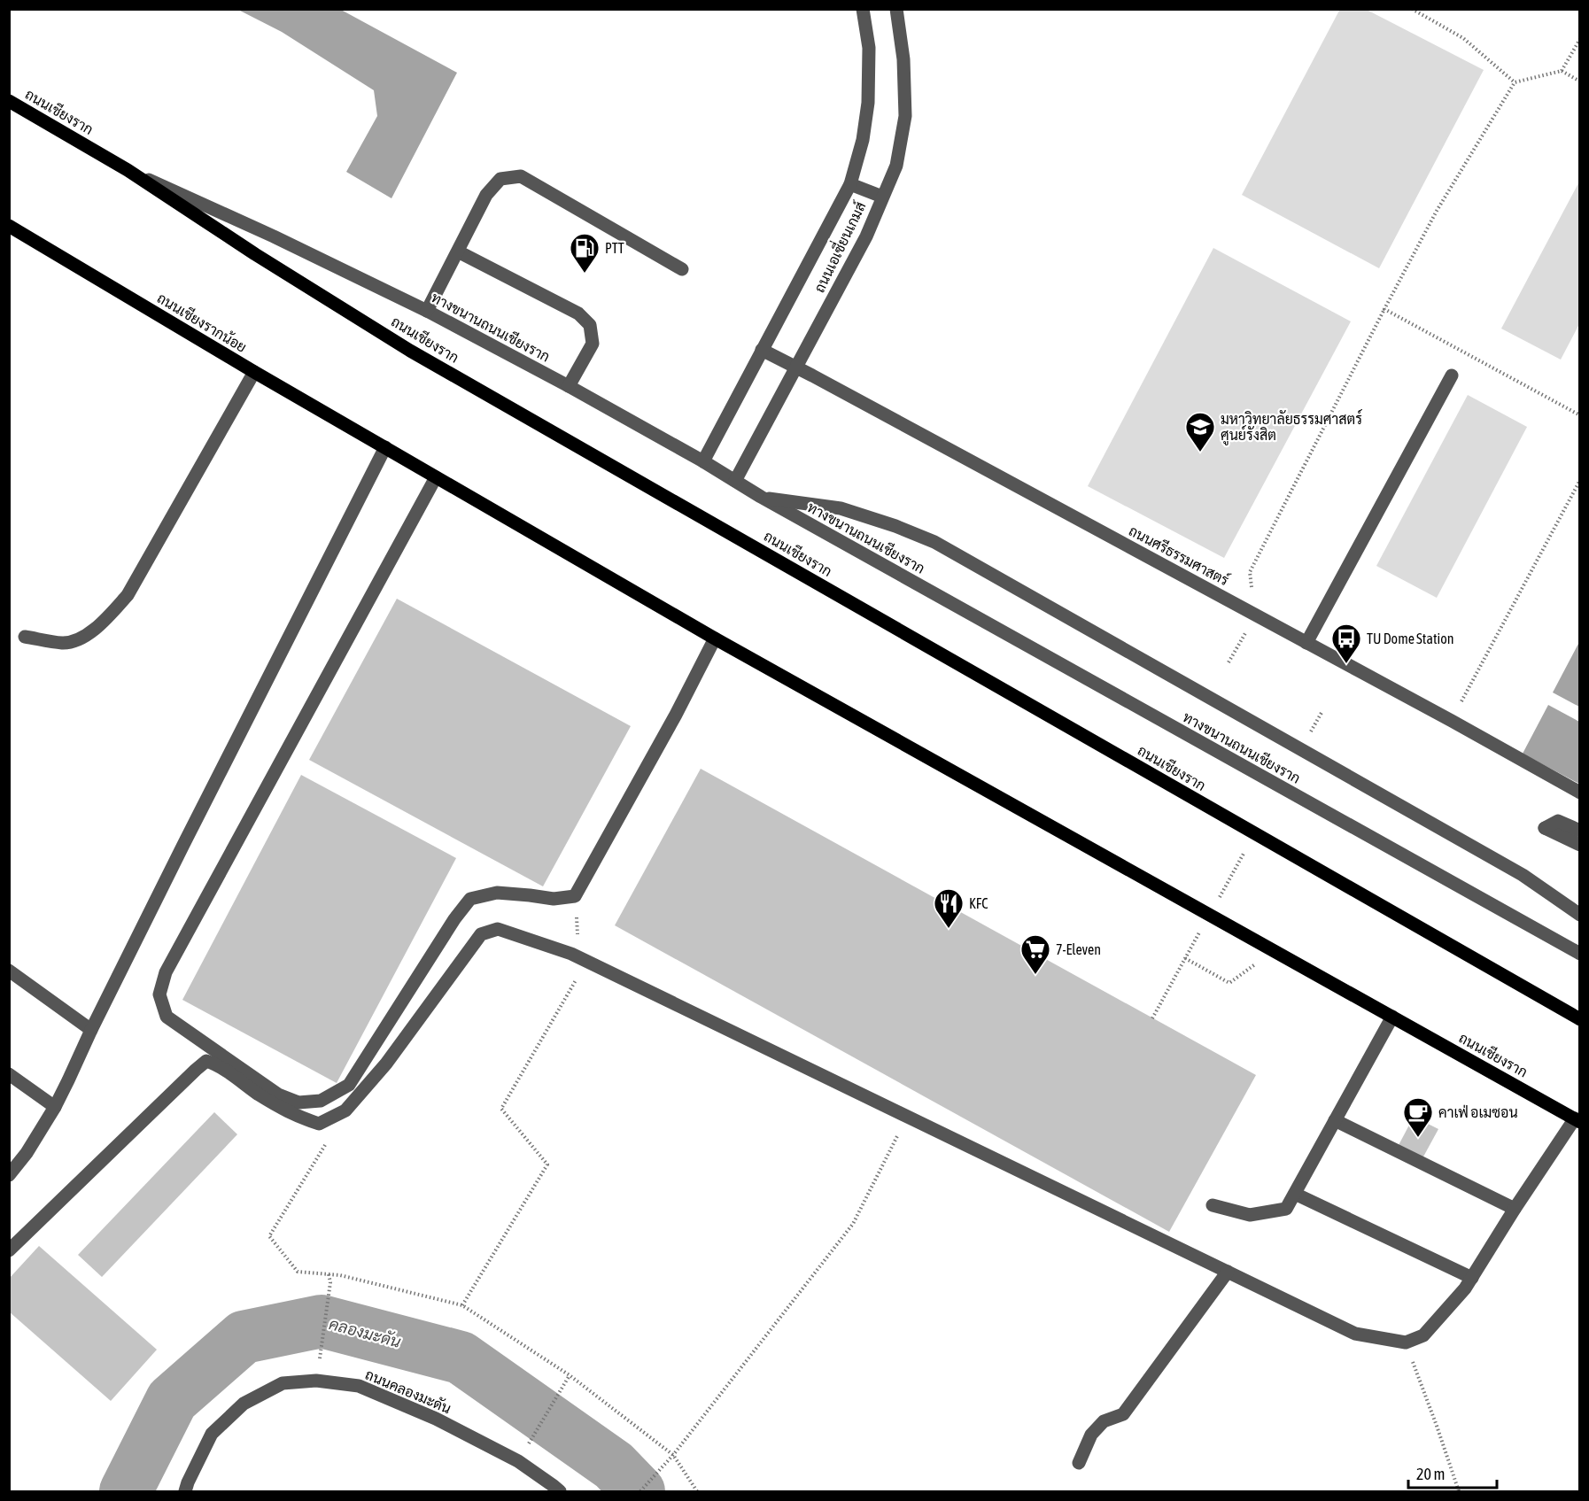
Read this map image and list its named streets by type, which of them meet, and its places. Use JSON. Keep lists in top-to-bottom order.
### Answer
{
  "streets": {
    "main road": ["ถนนเชียงราก", "ถนนเชียงรากน้อย"],
    "street": [
      "ถนนเอเซี่ยนเกมส์",
      "ทางขนานถนนเชียงราก",
      "ถนนศรีธรรมศาสตร์",
      "ถนนคลองมะดัน"
    ]
  },
  "crossings": [
    ["ถนนเชียงราก", "ถนนเชียงรากน้อย"],
    ["ถนนเชียงราก", "ทางขนานถนนเชียงราก"],
    ["ถนนเอเซี่ยนเกมส์", "ทางขนานถนนเชียงราก"],
    ["ถนนเอเซี่ยนเกมส์", "ถนนศรีธรรมศาสตร์"]
  ],
  "water": ["คลองมะดัน"],
  "places": {
    "fuel station": ["PTT"],
    "school or university": ["มหาวิทยาลัยธรรมศาสตร์ ศูนย์รังสิต"],
    "bus stop": ["TU Dome Station"],
    "restaurant": ["KFC"],
    "supermarket": ["7-Eleven"],
    "cafe": ["คาเฟ่ อเมซอน"]
  },
  "scale_bar": "20 m"
}
